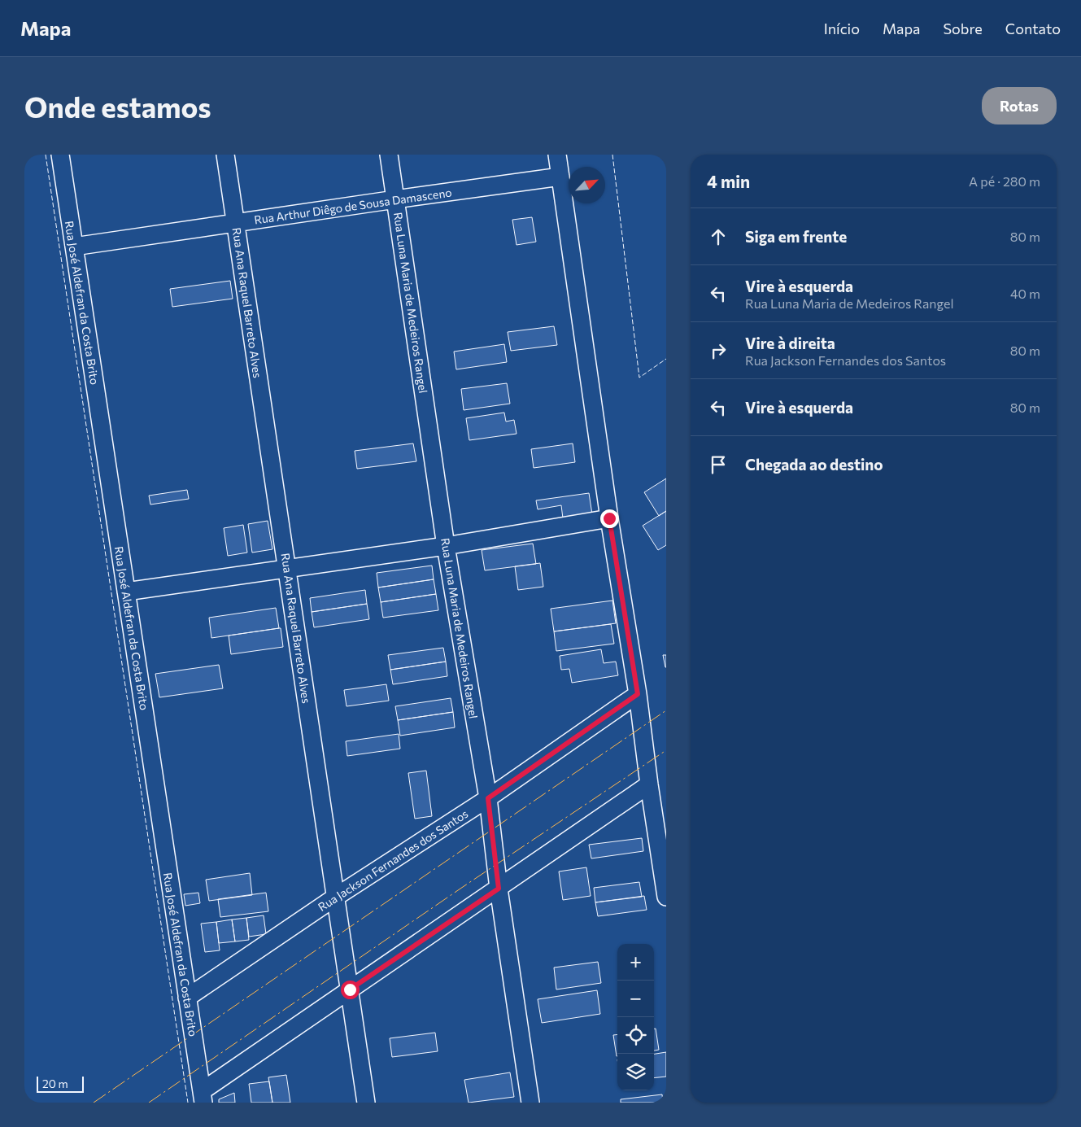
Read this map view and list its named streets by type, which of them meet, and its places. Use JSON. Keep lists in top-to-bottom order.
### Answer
{
  "streets": {
    "street": [
      "Rua Arthur Diêgo de Sousa Damasceno",
      "Rua José Aldefran da Costa Brito",
      "Rua Ana Raquel Barreto Alves",
      "Rua Luna Maria de Medeiros Rangel",
      "Rua Jackson Fernandes dos Santos"
    ]
  },
  "crossings": [
    ["Rua Arthur Diêgo de Sousa Damasceno", "Rua José Aldefran da Costa Brito"],
    ["Rua Arthur Diêgo de Sousa Damasceno", "Rua Ana Raquel Barreto Alves"],
    ["Rua Arthur Diêgo de Sousa Damasceno", "Rua Luna Maria de Medeiros Rangel"],
    ["Rua José Aldefran da Costa Brito", "Rua Jackson Fernandes dos Santos"],
    ["Rua Ana Raquel Barreto Alves", "Rua Jackson Fernandes dos Santos"],
    ["Rua Luna Maria de Medeiros Rangel", "Rua Jackson Fernandes dos Santos"]
  ],
  "scale_bar": "20 m",
  "north": "top right",
  "page": {
    "header": "Mapa",
    "nav": [
      "Início",
      "Mapa",
      "Sobre",
      "Contato"
    ],
    "buttons": "Rotas",
    "title": "Onde estamos",
    "heading": ["4 min", "A pé · 280 m"],
    "list": [
      ["Siga em frente", "80 m"],
      ["Vire à esquerda", "Rua Luna Maria de Medeiros Rangel", "40 m"],
      ["Vire à direita", "Rua Jackson Fernandes dos Santos", "80 m"],
      ["Vire à esquerda", "80 m"],
      "Chegada ao destino"
    ],
    "map_buttons": ["+", "−"],
    "scale": "20 m"
  }
}
